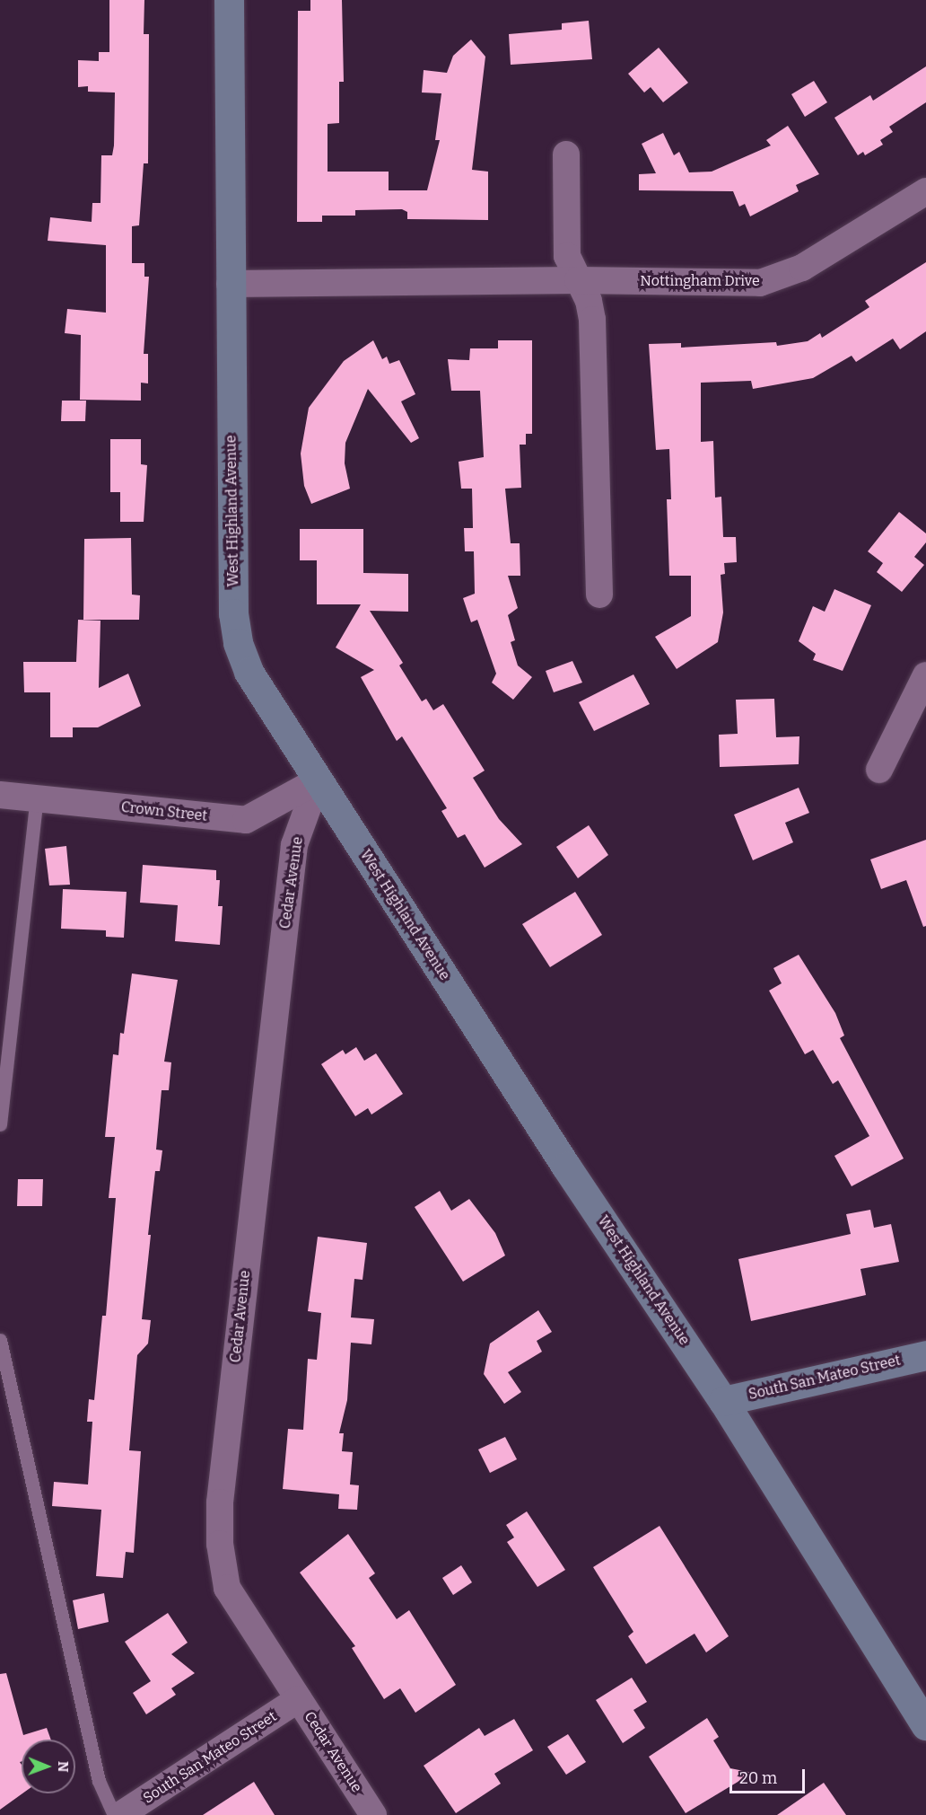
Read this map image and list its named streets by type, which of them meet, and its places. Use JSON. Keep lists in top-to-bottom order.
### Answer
{
  "streets": {
    "street": [
      "Nottingham Drive",
      "West Highland Avenue",
      "Crown Street",
      "Cedar Avenue",
      "South San Mateo Street"
    ]
  },
  "crossings": [
    ["Nottingham Drive", "West Highland Avenue"],
    ["West Highland Avenue", "Crown Street"],
    ["West Highland Avenue", "Cedar Avenue"],
    ["West Highland Avenue", "South San Mateo Street"],
    ["Crown Street", "Cedar Avenue"],
    ["Cedar Avenue", "South San Mateo Street"]
  ],
  "scale_bar": "20 m",
  "north": "right"
}
